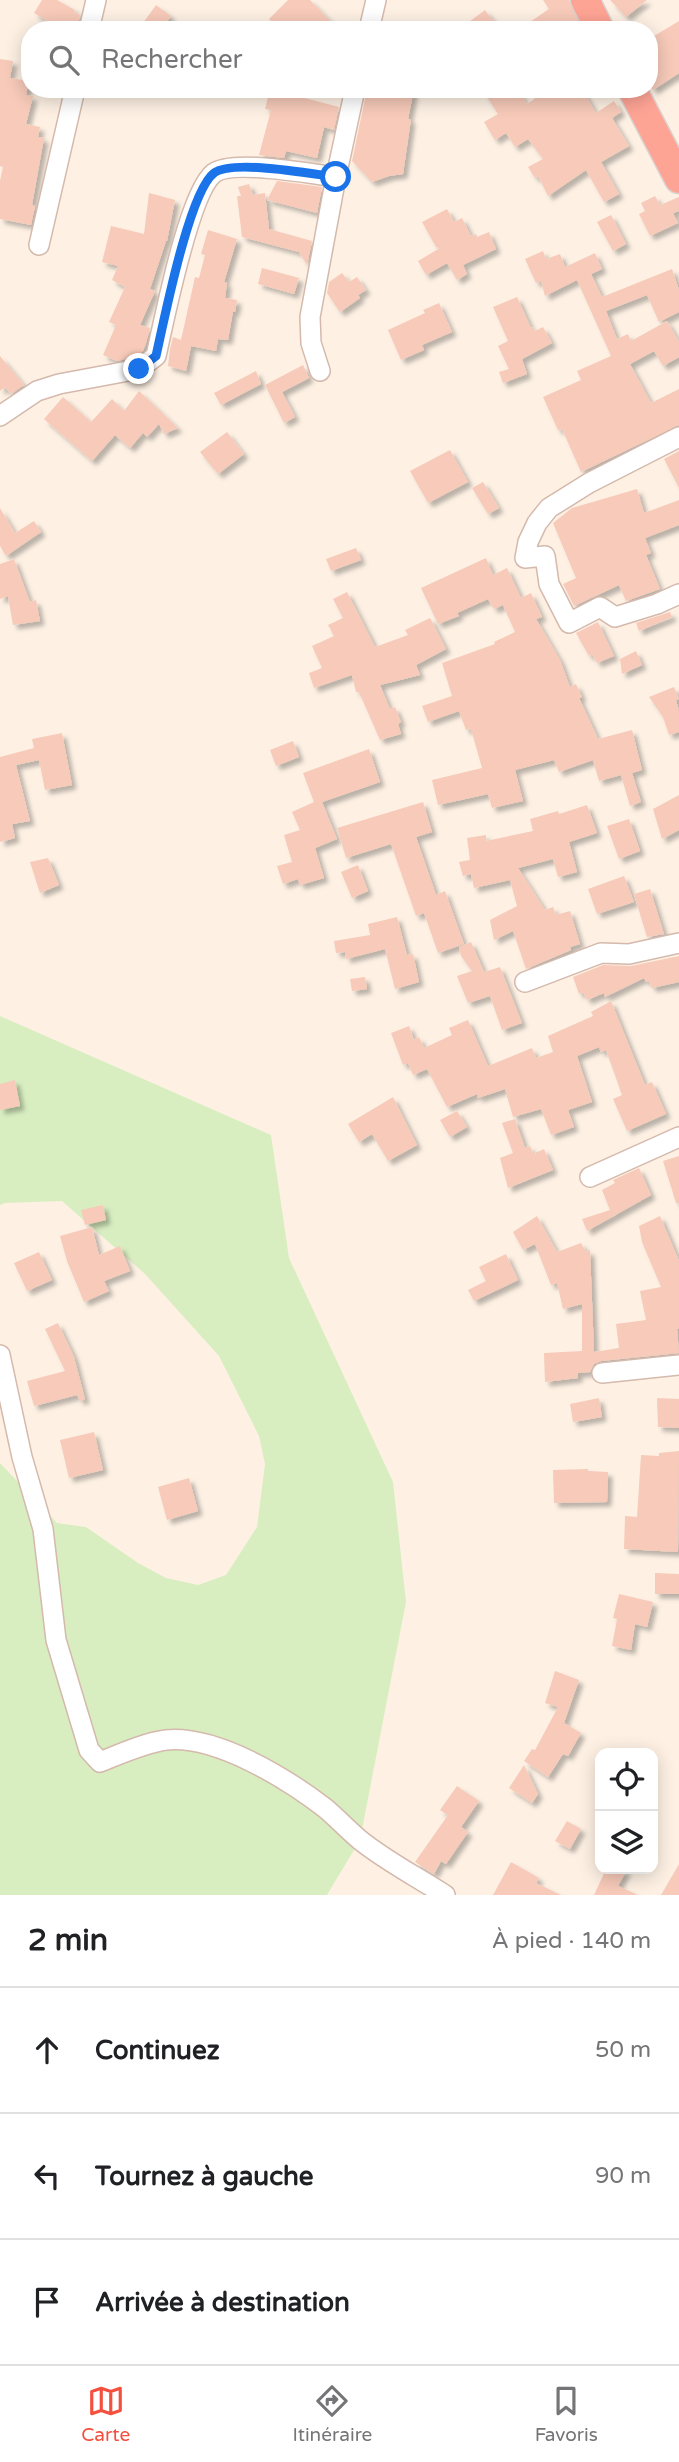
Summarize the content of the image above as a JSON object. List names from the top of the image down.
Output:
{
  "page": {
    "search": "Rechercher",
    "heading": ["2 min", "À pied · 140 m"],
    "list": [
      ["Continuez", "50 m"],
      ["Tournez à gauche", "90 m"],
      "Arrivée à destination"
    ],
    "nav": ["Carte", "Itinéraire", "Favoris"]
  }
}
